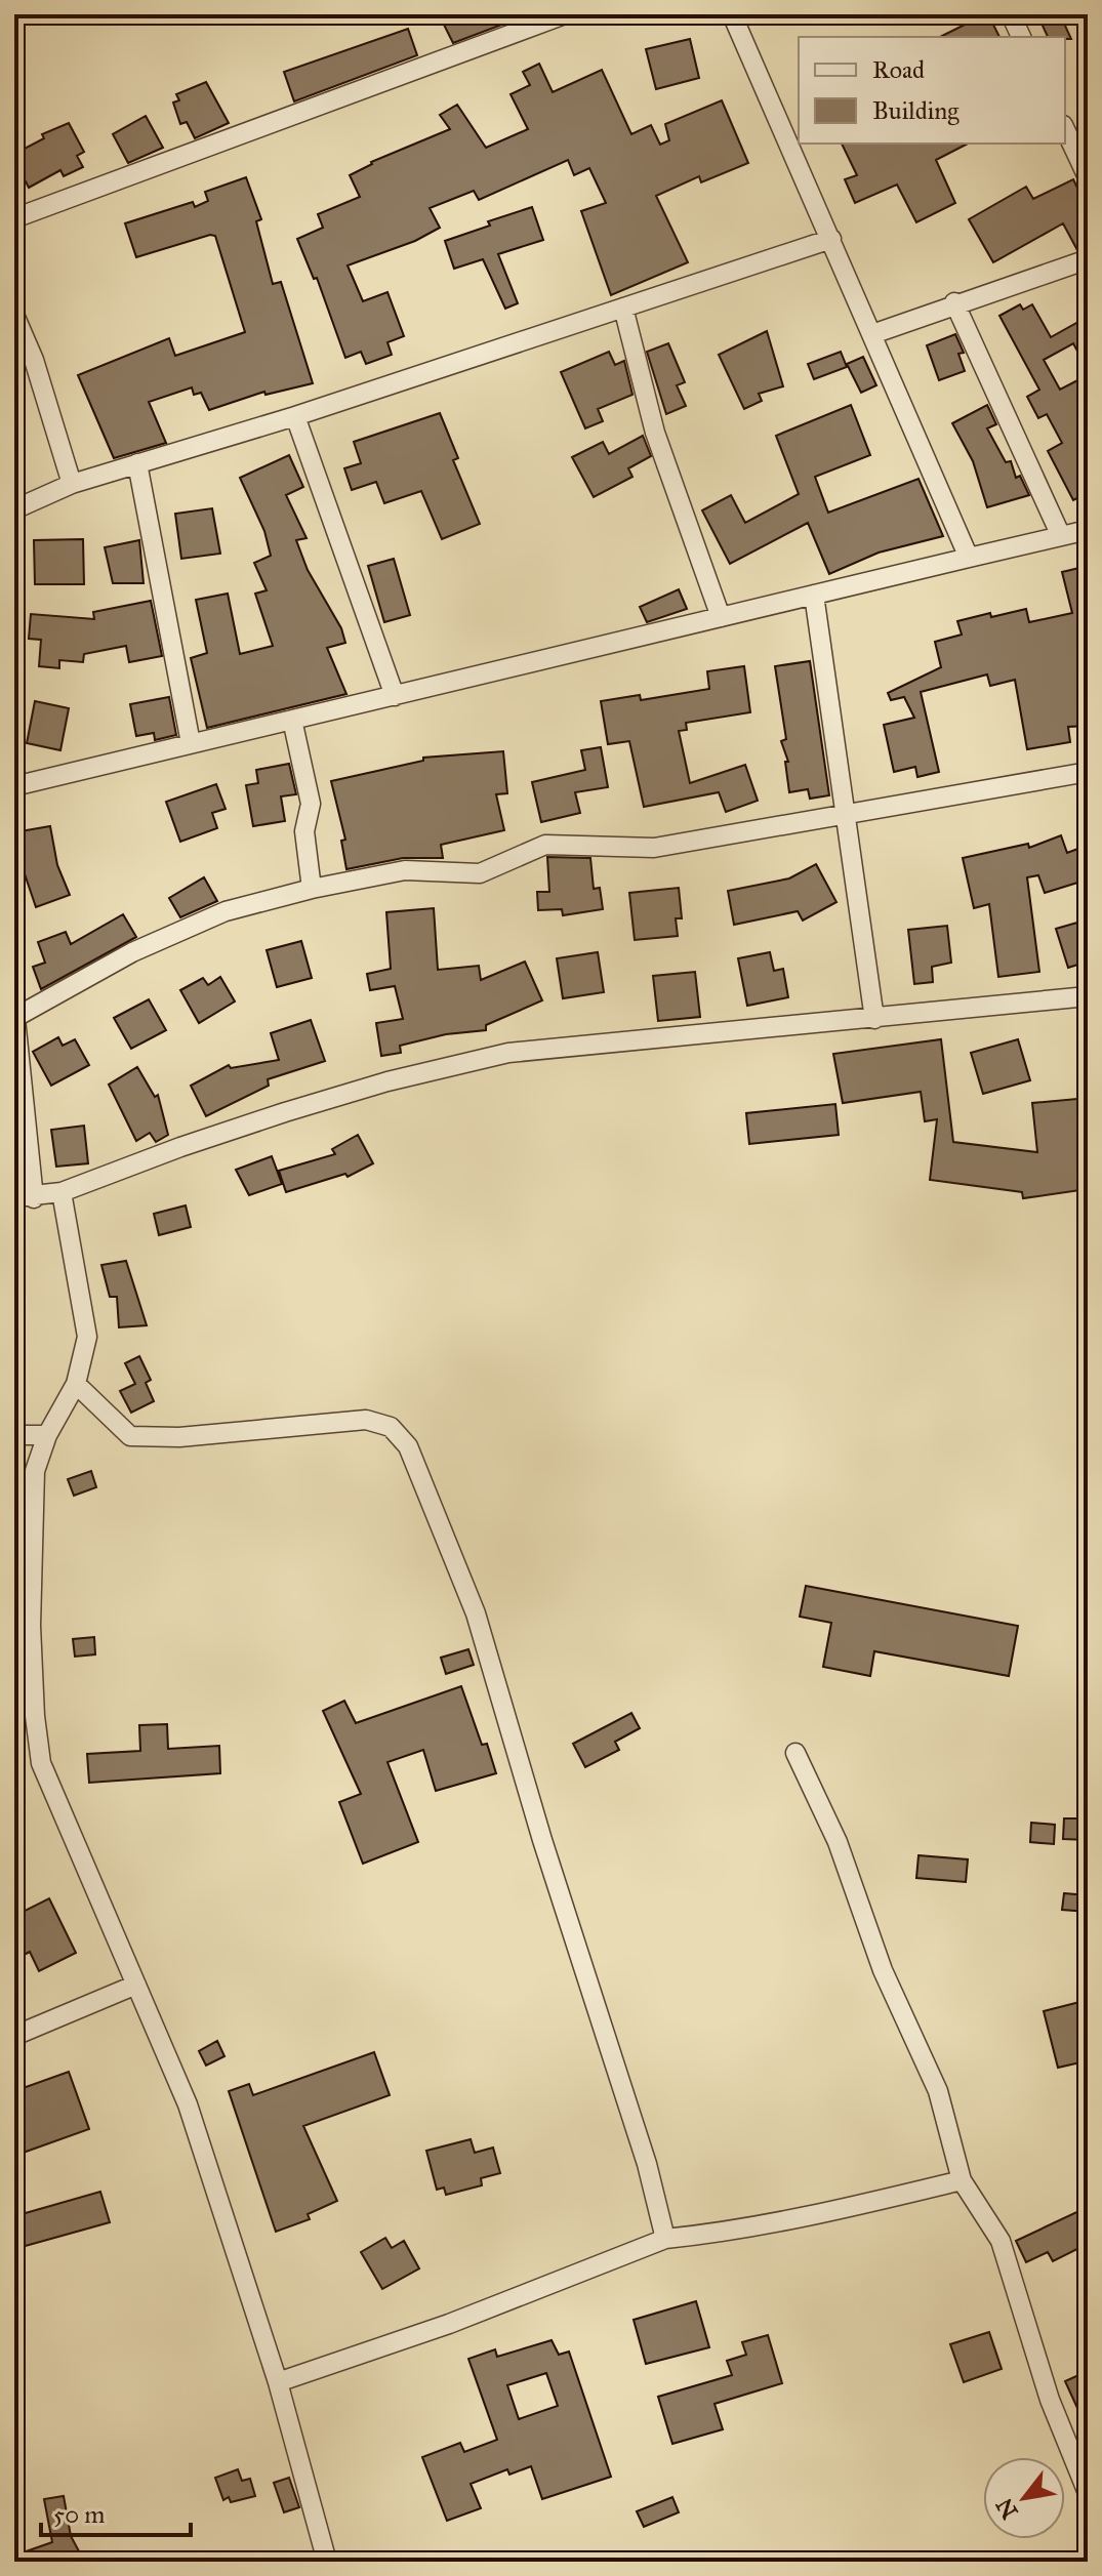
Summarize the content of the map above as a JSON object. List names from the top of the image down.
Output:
{
  "legend": ["Road", "Building"],
  "scale_bar": "50 m",
  "north": "bottom left"
}
